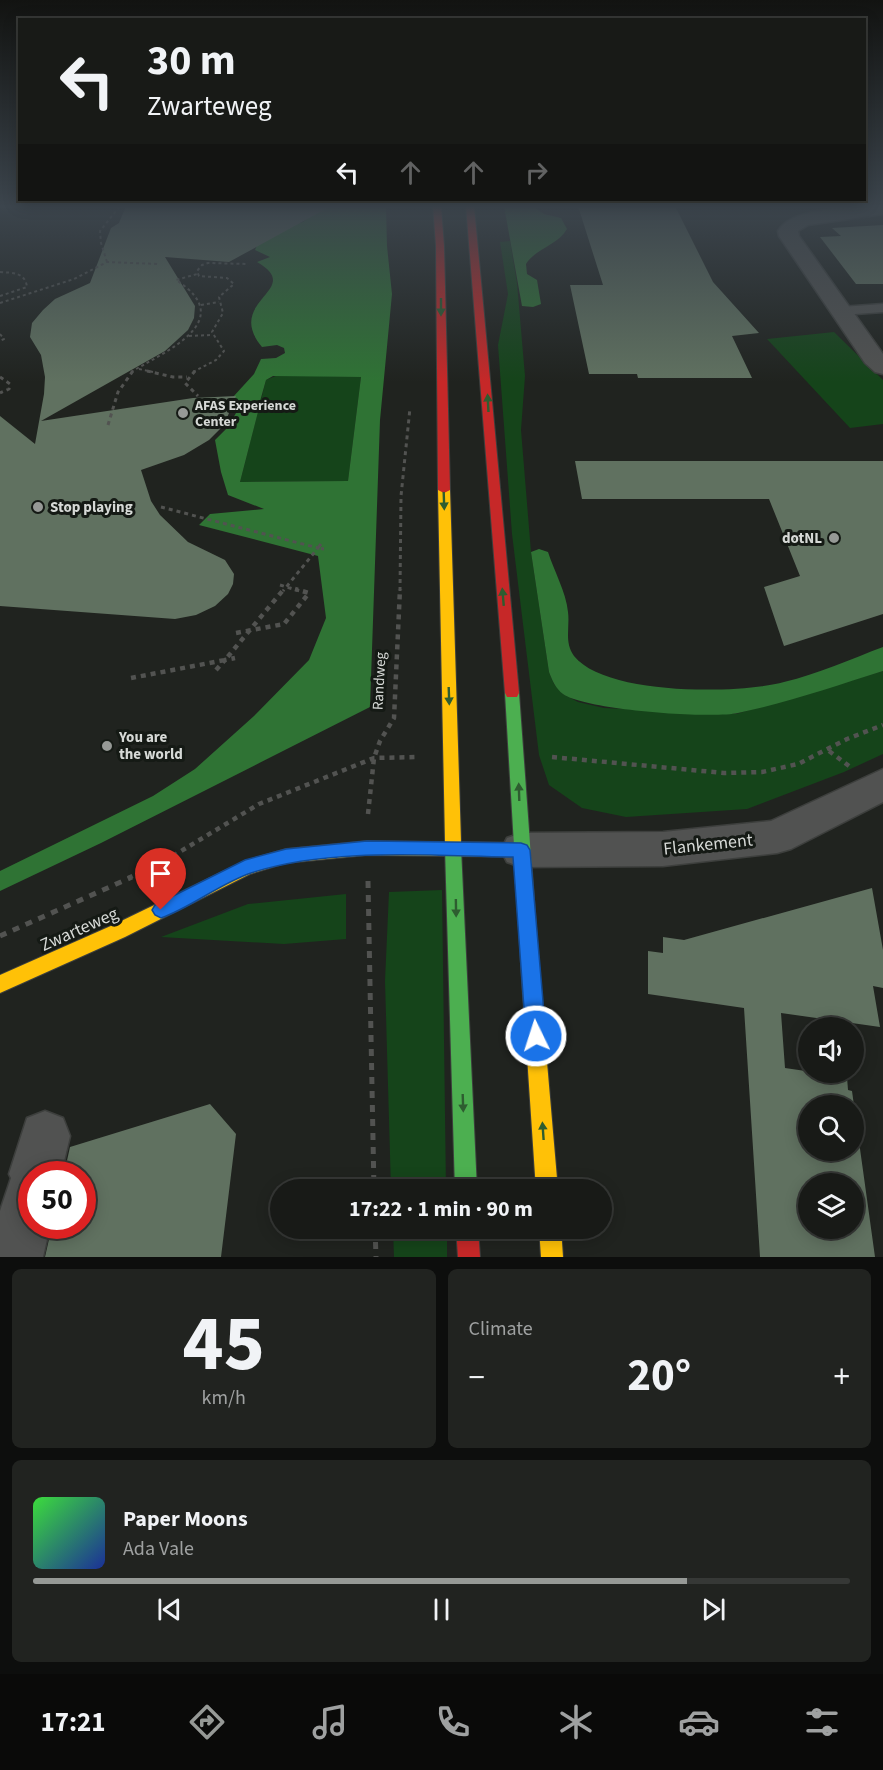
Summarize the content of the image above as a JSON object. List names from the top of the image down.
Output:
{
  "streets": {
    "main road": ["Zwarteweg"],
    "street": ["Flankement"],
    "path": ["Randweg"]
  },
  "crossings": [
    ["Randweg", "Zwarteweg"],
    ["Flankement", "Zwarteweg"]
  ],
  "places": [
    "AFAS Experience Center",
    "Stop playing",
    "dotNL",
    "You are the world"
  ],
  "page": {
    "turn": ["30 m", "Zwarteweg"],
    "limit": "50",
    "trip": "17:22 · 1 min · 90 m",
    "tile": [
      ["45", "km/h"],
      "Climate"
    ],
    "heat": ["−", "20°", "+"],
    "song": ["Paper Moons", "Ada Vale"],
    "tabs": "17:21"
  }
}
